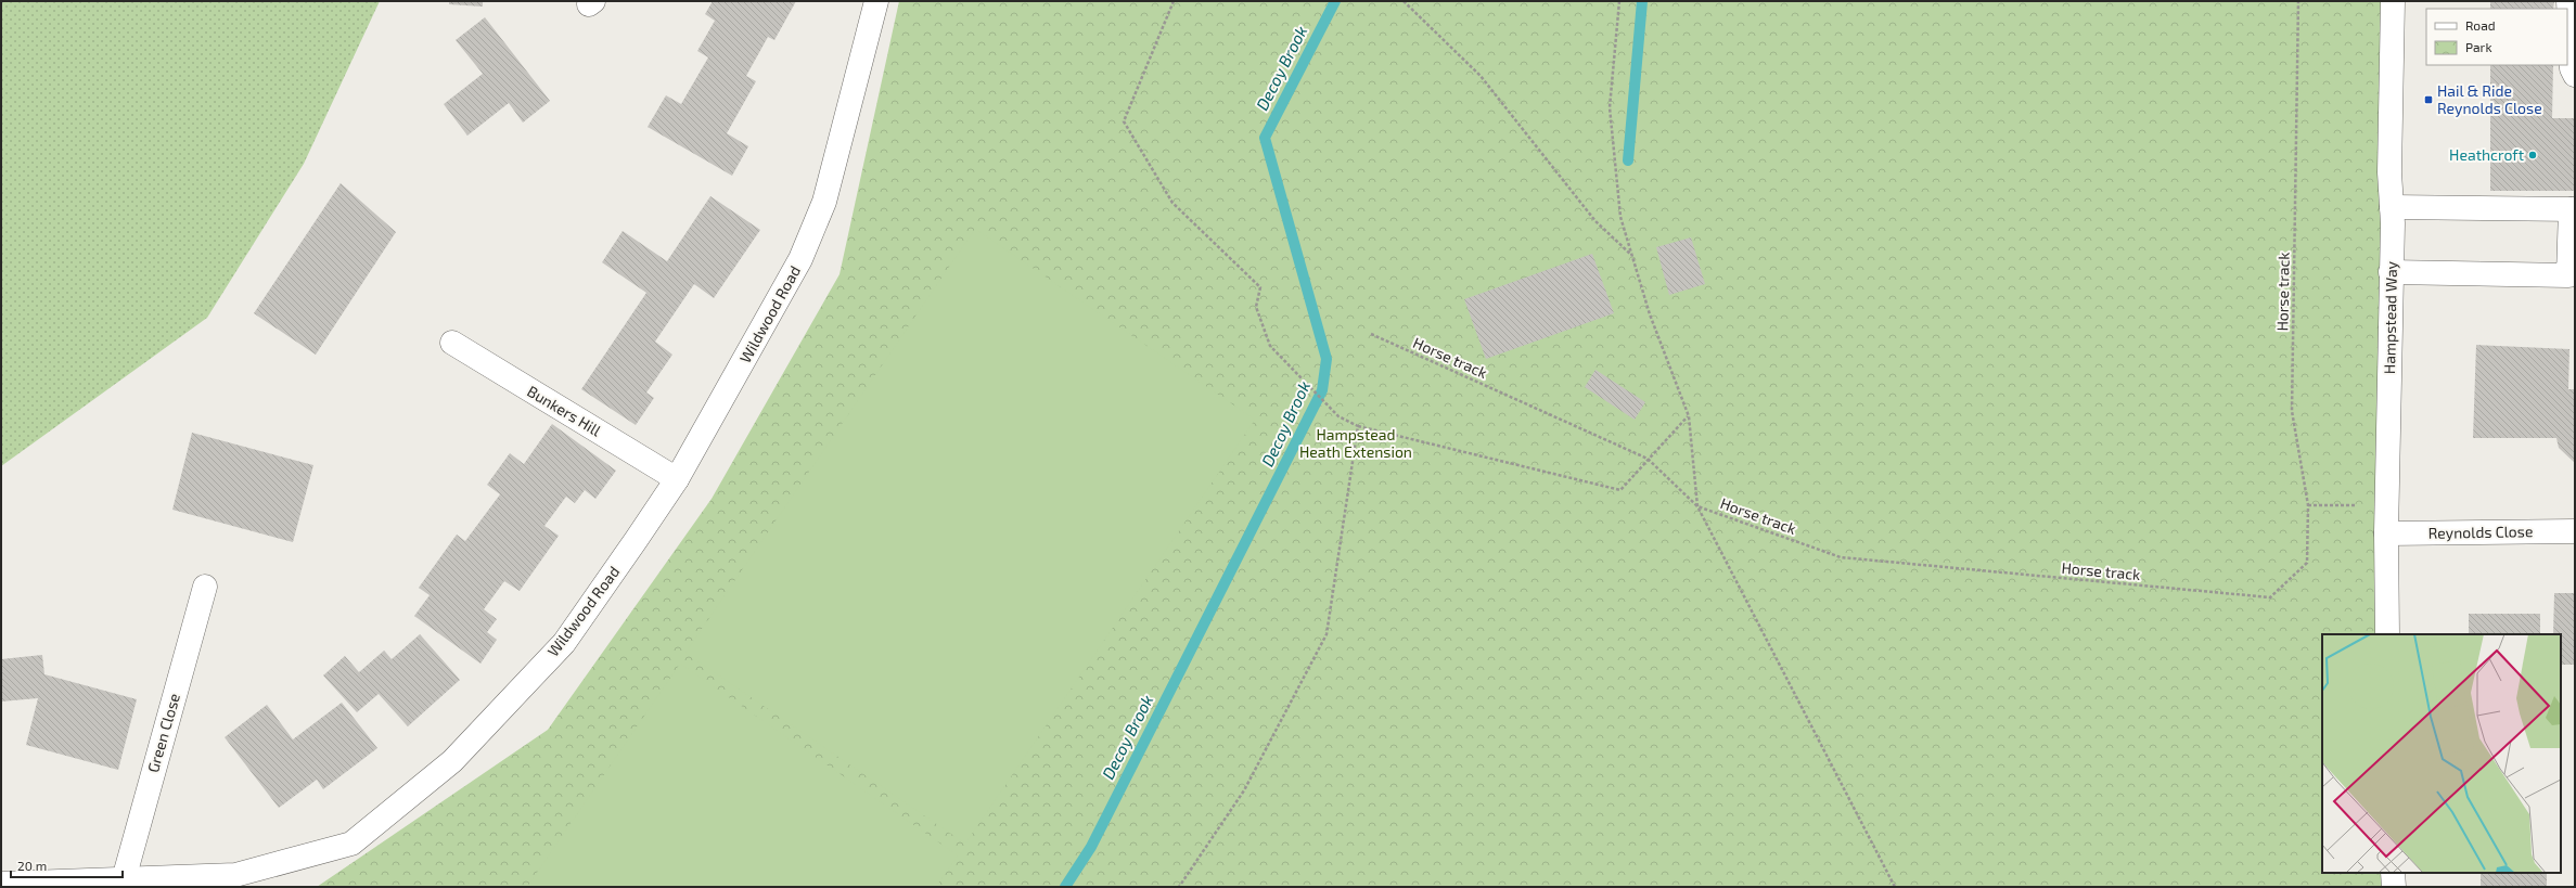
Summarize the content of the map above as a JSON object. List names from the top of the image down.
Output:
{
  "streets": {
    "street": [
      "Wildwood Road",
      "Hampstead Way",
      "Bunkers Hill",
      "Reynolds Close",
      "Green Close"
    ],
    "path": ["Horse track"]
  },
  "crossings": [
    ["Wildwood Road", "Bunkers Hill"],
    ["Wildwood Road", "Green Close"],
    ["Hampstead Way", "Reynolds Close"]
  ],
  "water": ["Decoy Brook"],
  "parks": ["Hampstead Heath Extension"],
  "places": {
    "transit": ["Hail & Ride Reynolds Close"],
    "other": ["Heathcroft"]
  },
  "legend": ["Road", "Park"],
  "scale_bar": "20 m"
}
